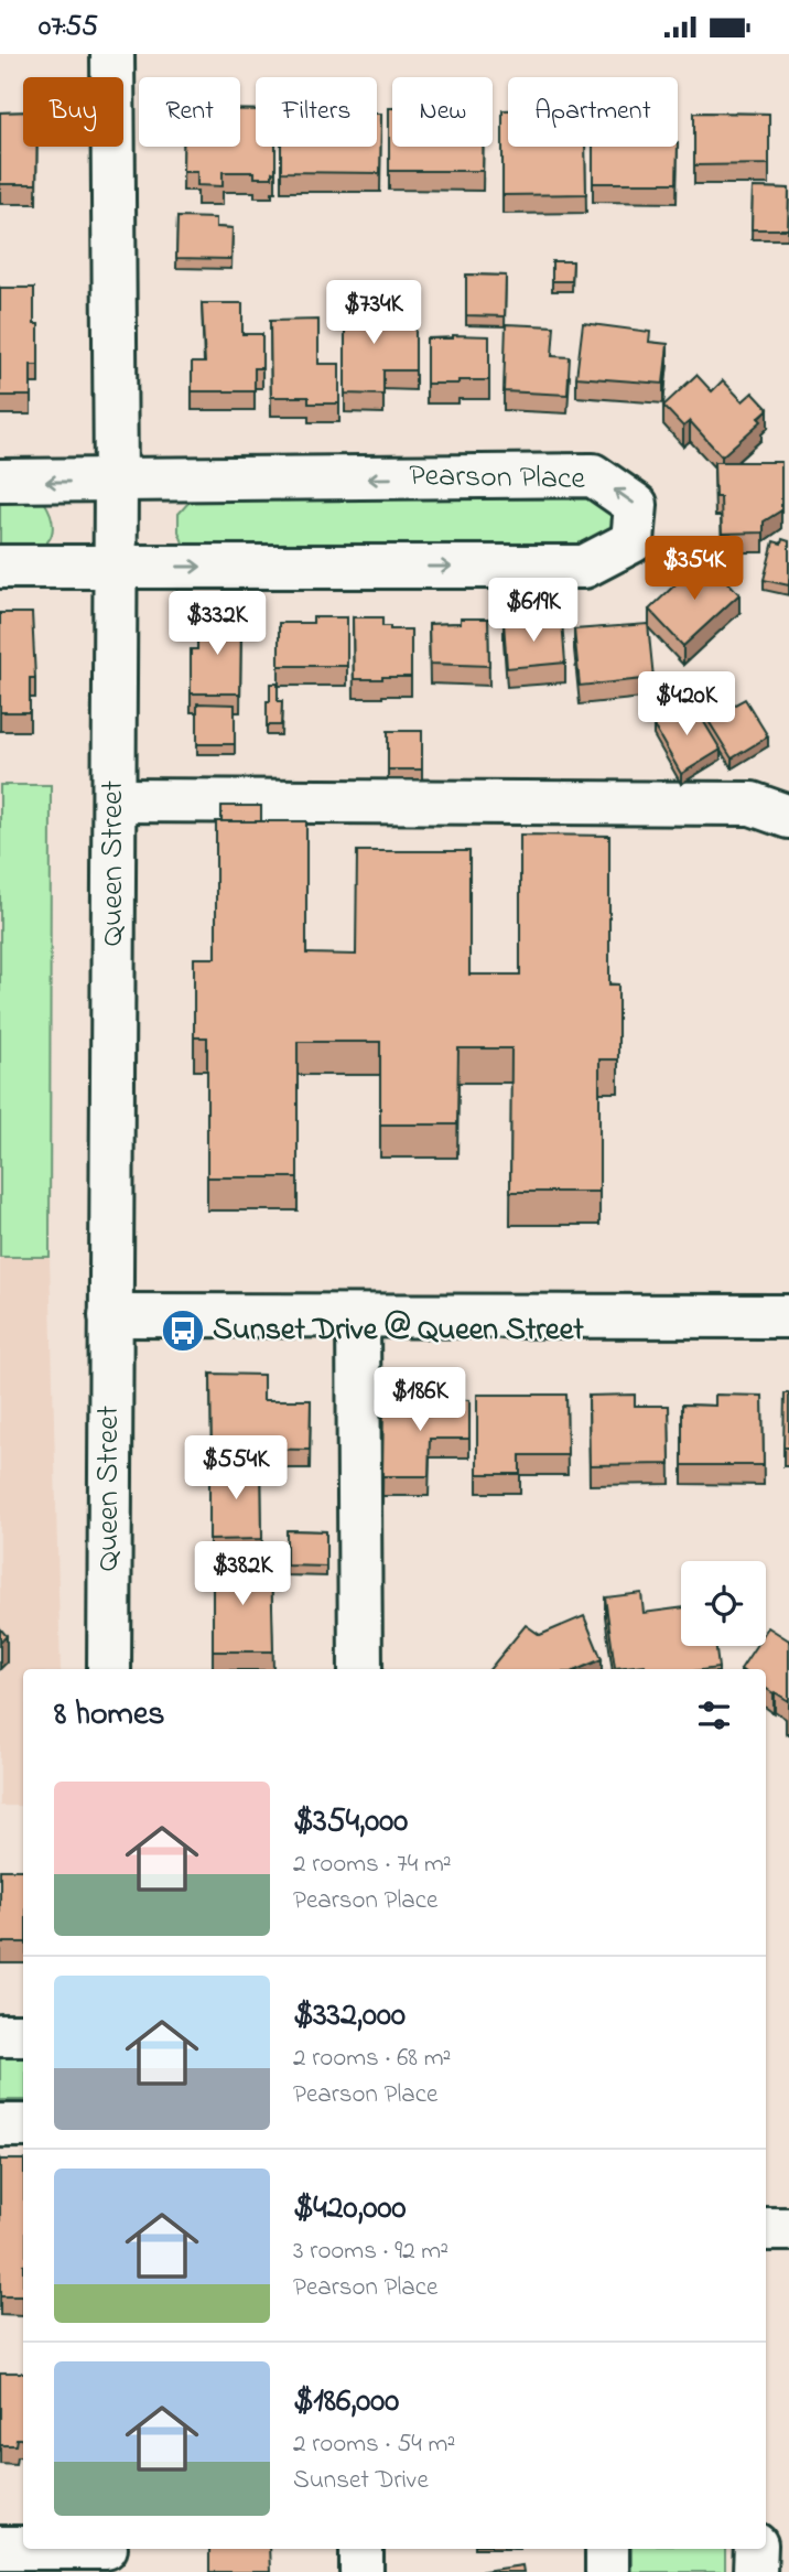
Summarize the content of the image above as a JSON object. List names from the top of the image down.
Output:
{
  "streets": {
    "street": ["Pearson Place", "Queen Street"]
  },
  "crossings": [
    ["Pearson Place", "Queen Street"]
  ],
  "places": {
    "bus stop": ["Sunset Drive @ Queen Street"]
  },
  "page": {
    "status": "07:55",
    "chip": [
      "Buy",
      "Rent",
      "Filters",
      "New",
      "Apartment"
    ],
    "price": [
      "$734K",
      "$354K",
      "$619K",
      "$332K",
      "$420K",
      "$186K",
      "$554K",
      "$382K"
    ],
    "heading": "8 homes",
    "list": [
      {
        "name": "$354,000",
        "note": "2 rooms · 74 m² · Pearson Place"
      },
      {
        "name": "$332,000",
        "note": "2 rooms · 68 m² · Pearson Place"
      },
      {
        "name": "$420,000",
        "note": "3 rooms · 92 m² · Pearson Place"
      },
      {
        "name": "$186,000",
        "note": "2 rooms · 54 m² · Sunset Drive"
      }
    ]
  }
}
